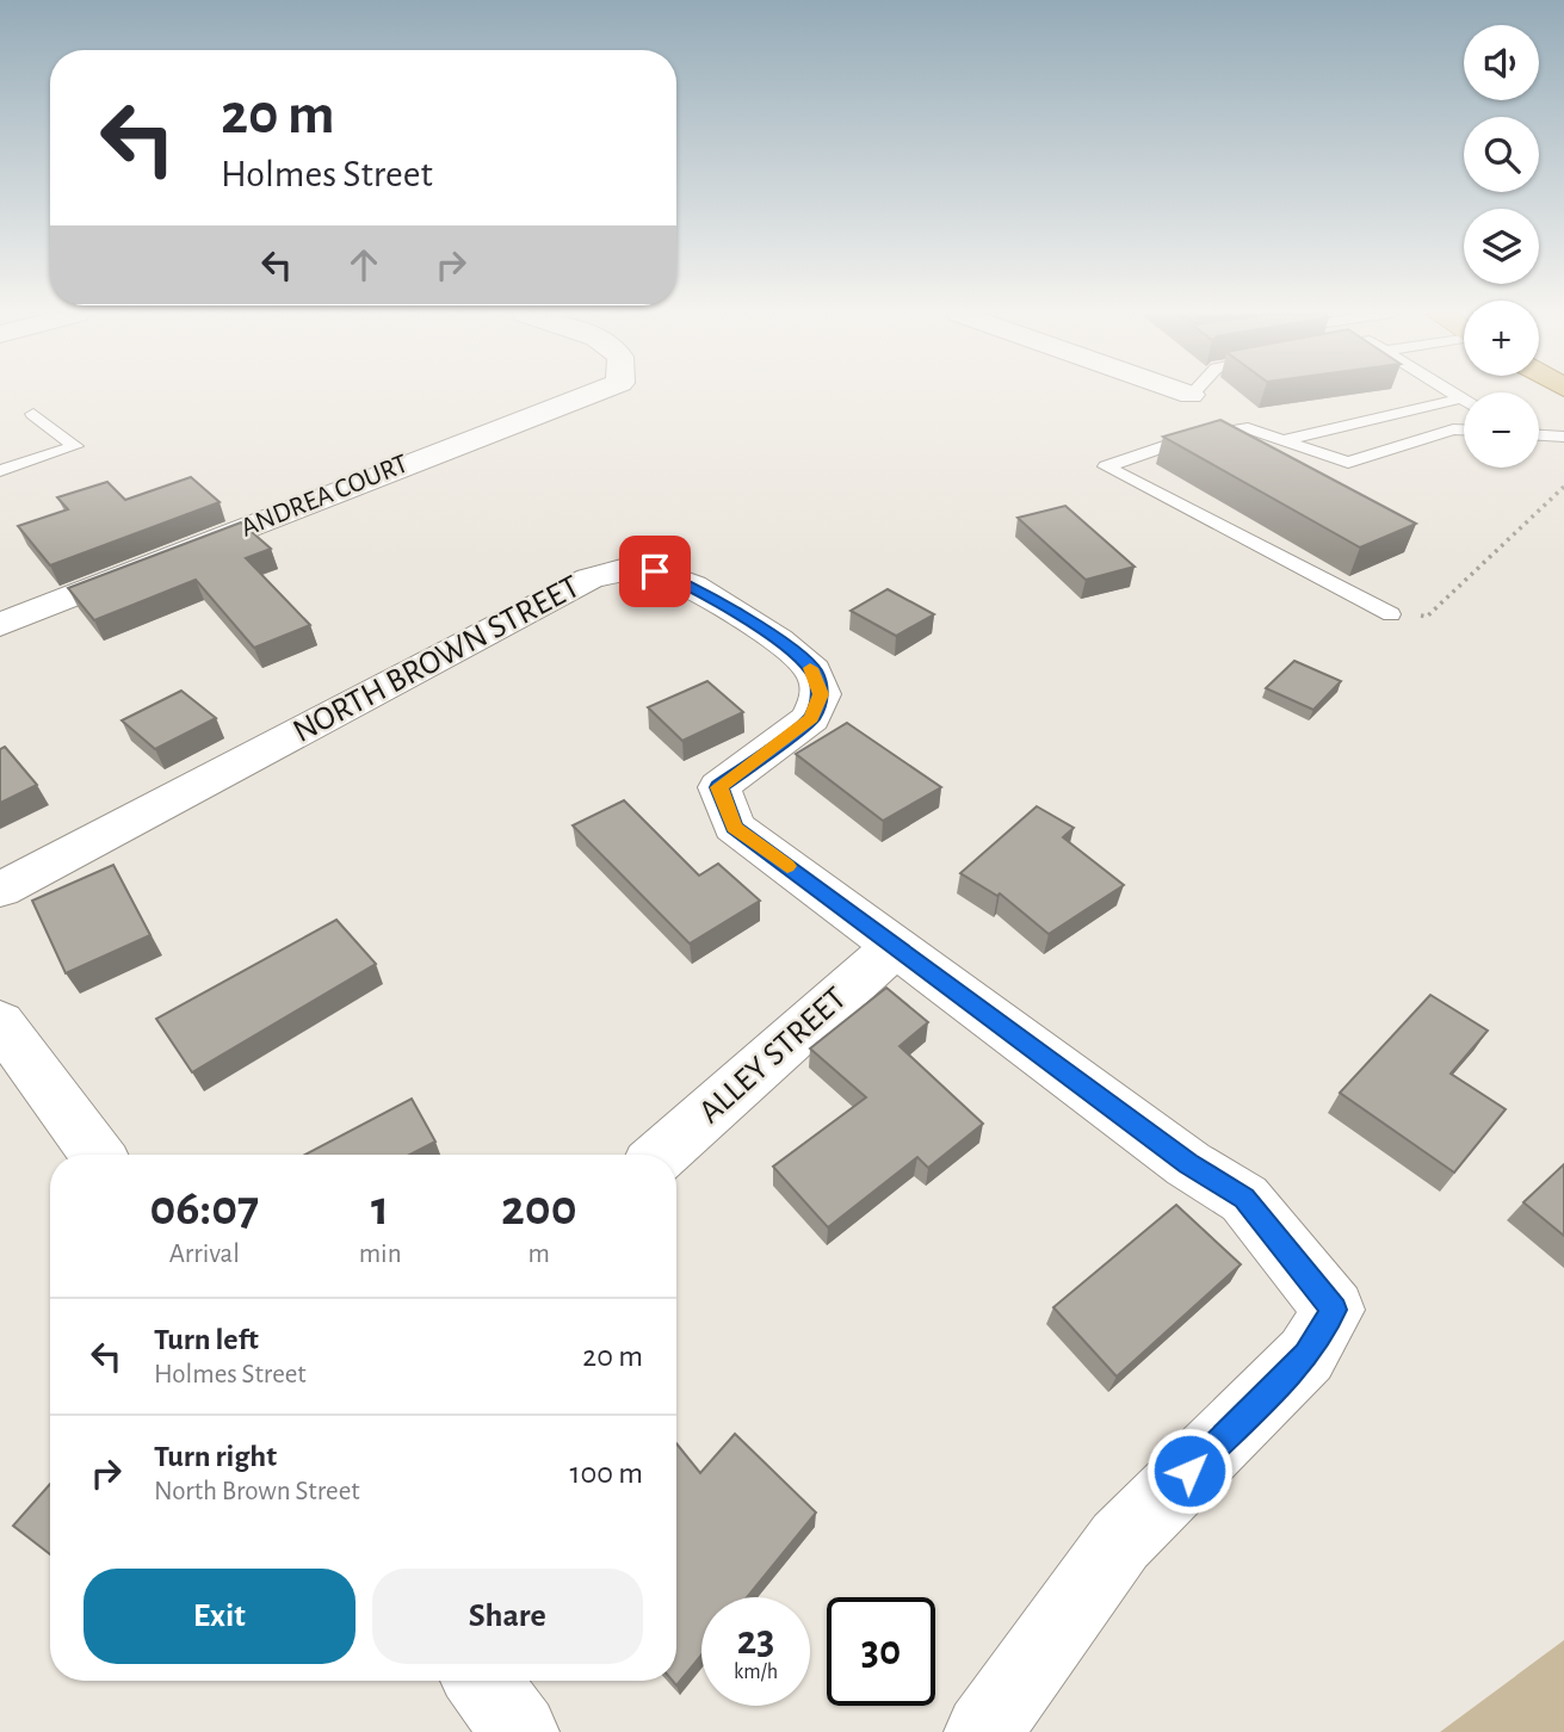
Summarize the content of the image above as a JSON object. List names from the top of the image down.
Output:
{
  "streets": {
    "street": ["ANDREA COURT", "NORTH BROWN STREET", "ALLEY STREET"]
  },
  "crossings": [
    ["NORTH BROWN STREET", "ALLEY STREET"]
  ],
  "page": {
    "map_buttons": ["+", "−"],
    "turn": ["20 m", "Holmes Street"],
    "eta": [
      "06:07",
      "Arrival",
      "1",
      "min",
      "200",
      "m"
    ],
    "list": [
      {
        "name": "Turn left",
        "note": "Holmes Street",
        "value": "20 m"
      },
      {
        "name": "Turn right",
        "note": "North Brown Street",
        "value": "100 m"
      }
    ],
    "buttons": ["Exit", "Share"],
    "speed": "23 km/h",
    "limit": "30"
  }
}
